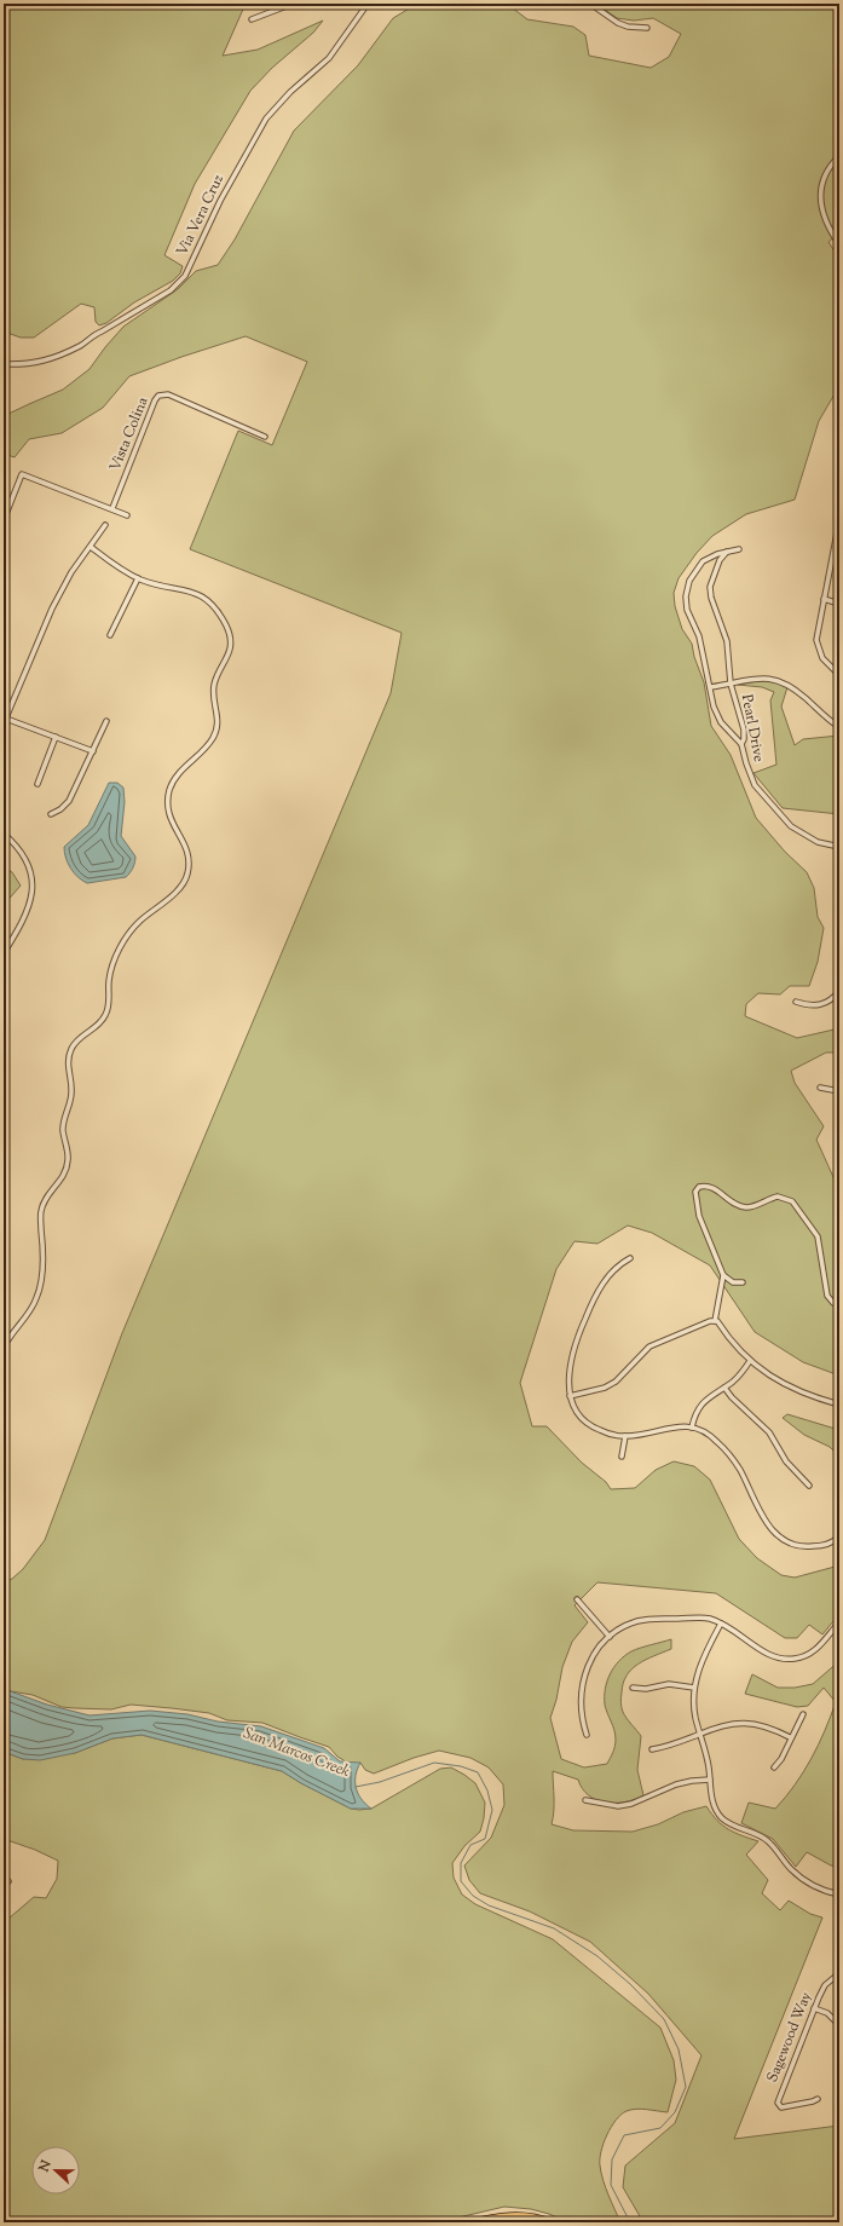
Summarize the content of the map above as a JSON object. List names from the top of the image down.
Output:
{
  "streets": {
    "street": [
      "Via Vera Cruz",
      "Vista Colina",
      "Pearl Drive",
      "Sagewood Way"
    ]
  },
  "water": ["San Marcos Creek"],
  "north": "left"
}
